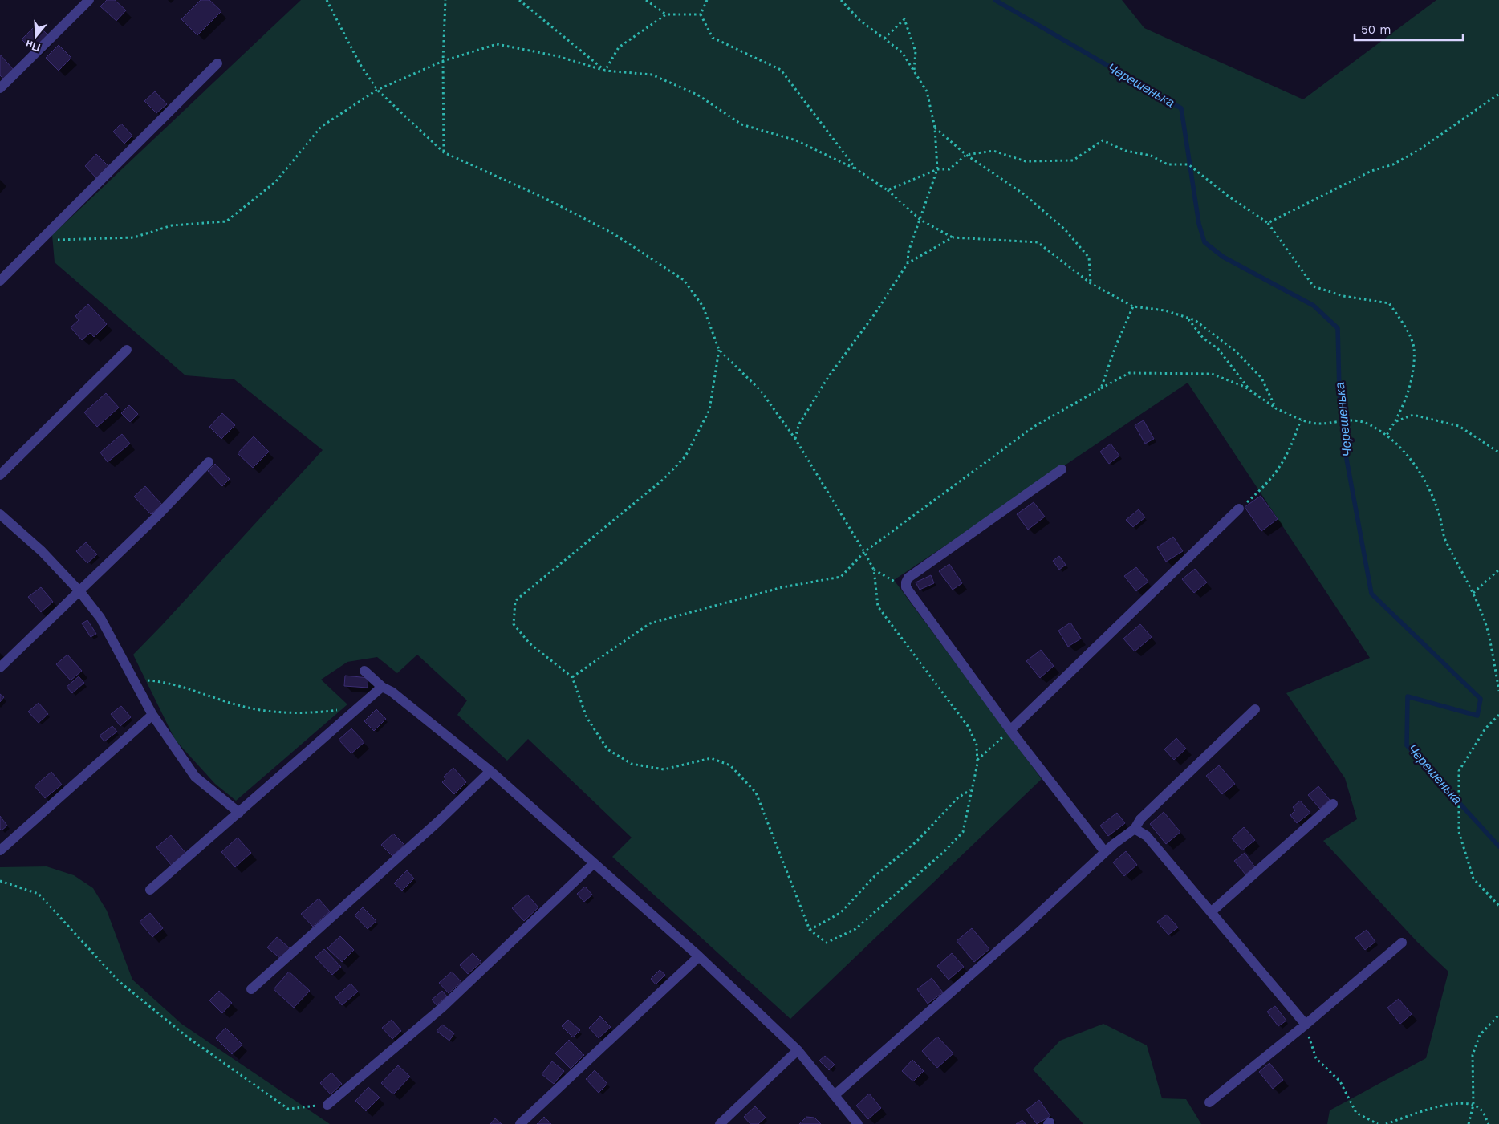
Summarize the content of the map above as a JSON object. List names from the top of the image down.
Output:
{
  "water": ["Черешенька"],
  "scale_bar": "50 m",
  "north": "bottom"
}
